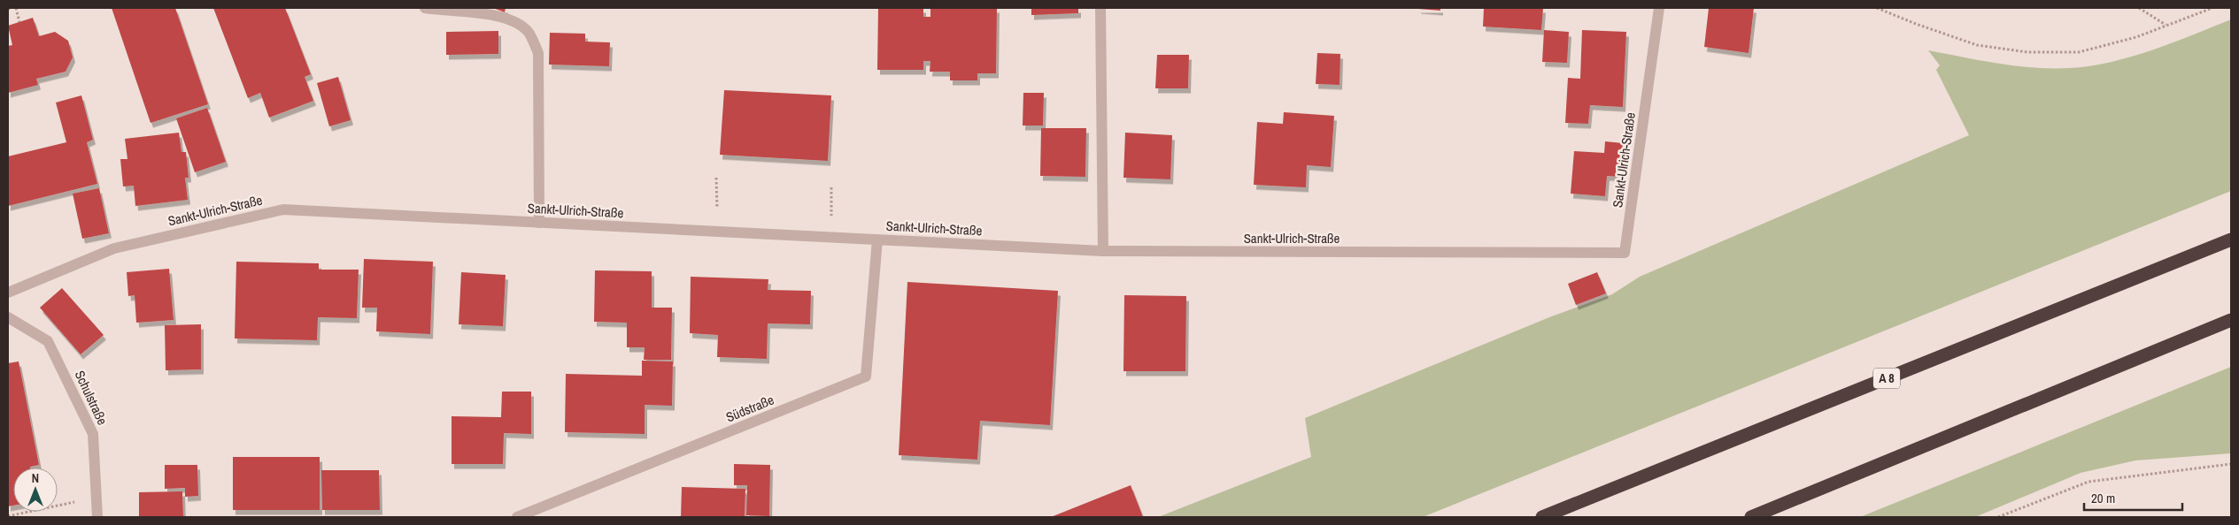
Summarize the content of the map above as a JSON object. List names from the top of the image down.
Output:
{
  "streets": {
    "highway": ["A 8"],
    "street": ["Sankt-Ulrich-Straße", "Schulstraße", "Südstraße"]
  },
  "crossings": [
    ["Sankt-Ulrich-Straße", "Südstraße"]
  ],
  "scale_bar": "20 m",
  "north": "top"
}
